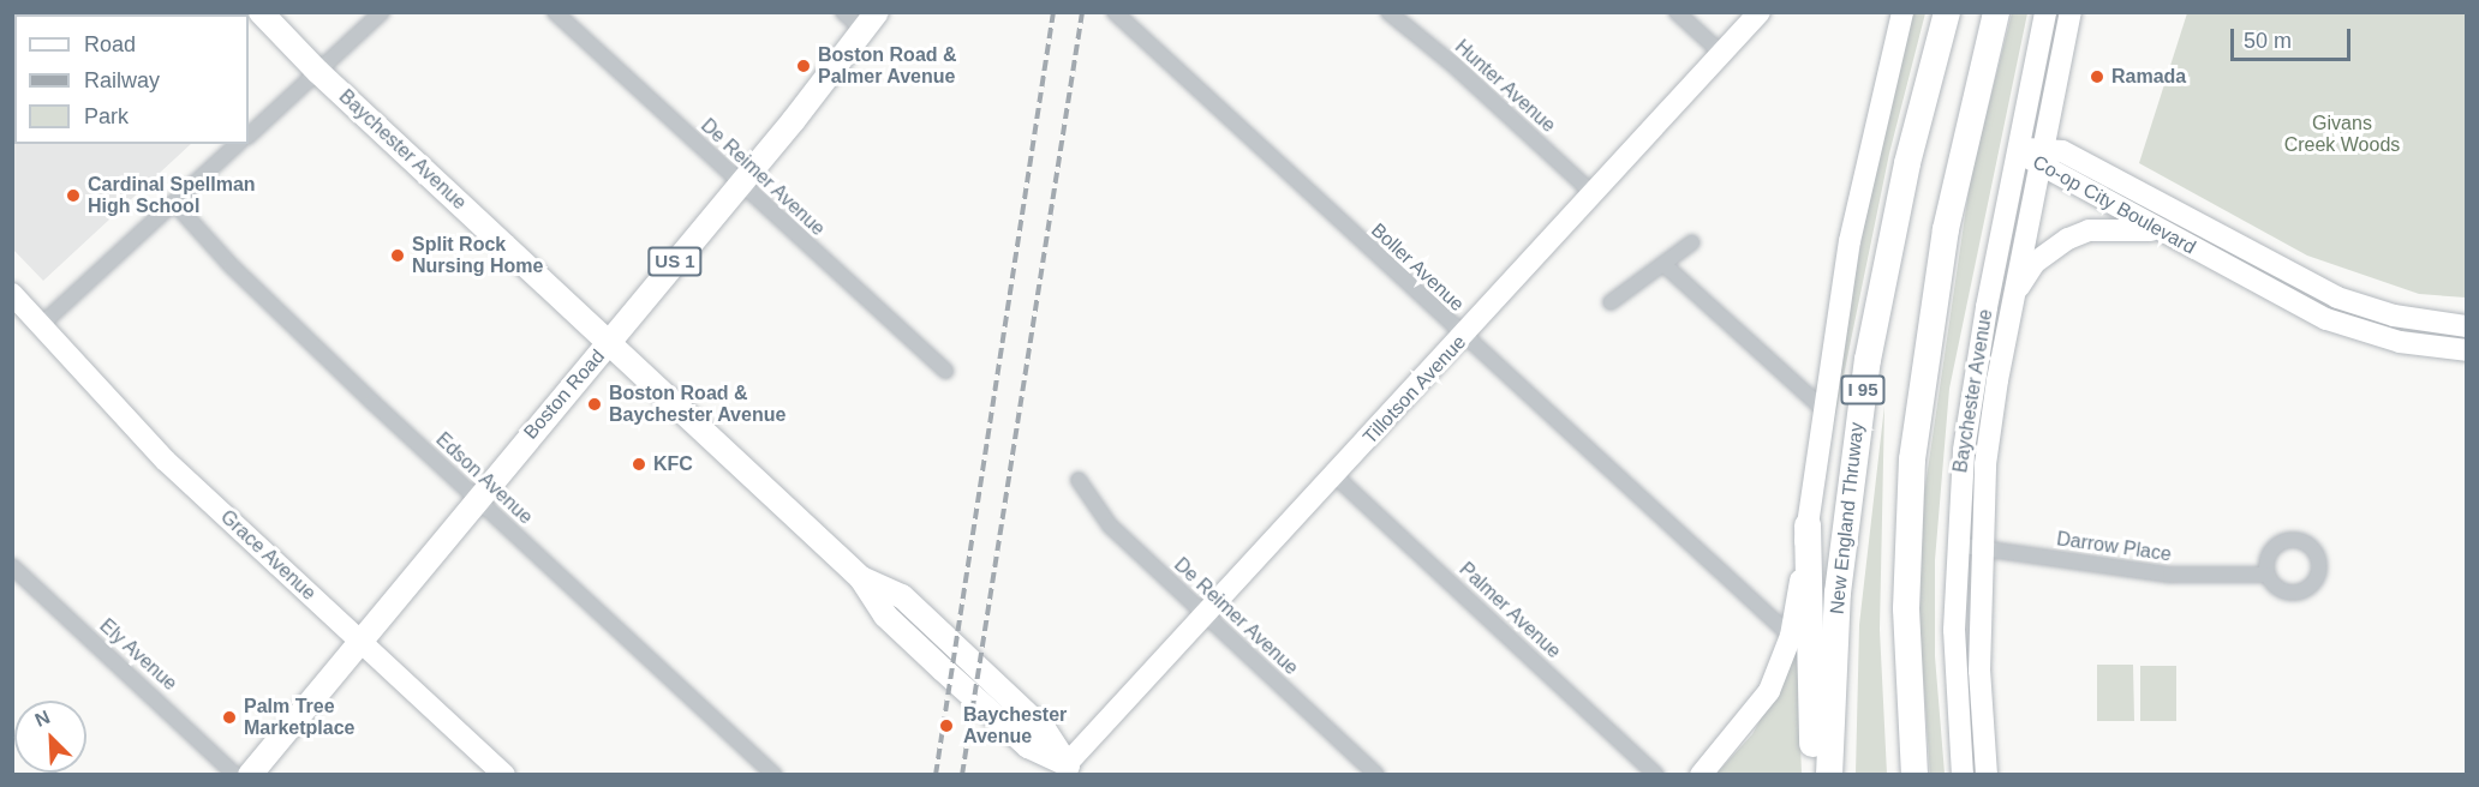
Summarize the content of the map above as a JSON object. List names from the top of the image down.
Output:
{
  "streets": {
    "highway": ["I 95", "New England Thruway"],
    "main road": [
      "Baychester Avenue",
      "Co-op City Boulevard",
      "US 1",
      "Tillotson Avenue",
      "Boston Road",
      "Grace Avenue"
    ],
    "street": [
      "Hunter Avenue",
      "De Reimer Avenue",
      "Boller Avenue",
      "Edson Avenue",
      "Darrow Place",
      "Palmer Avenue",
      "Ely Avenue"
    ]
  },
  "crossings": [
    ["Hunter Avenue", "Tillotson Avenue"],
    ["Baychester Avenue", "Co-op City Boulevard"],
    ["Baychester Avenue", "Tillotson Avenue"],
    ["Baychester Avenue", "Boston Road"],
    ["Baychester Avenue", "Darrow Place"],
    ["De Reimer Avenue", "Tillotson Avenue"],
    ["De Reimer Avenue", "Boston Road"],
    ["Boller Avenue", "Tillotson Avenue"],
    ["Boller Avenue", "New England Thruway"],
    ["Tillotson Avenue", "Palmer Avenue"],
    ["Boston Road", "Edson Avenue"],
    ["Boston Road", "Grace Avenue"]
  ],
  "parks": ["Givans Creek Woods"],
  "places": [
    "Boston Road & Palmer Avenue",
    "Ramada",
    "Cardinal Spellman High School",
    "Split Rock Nursing Home",
    "Boston Road & Baychester Avenue",
    "KFC",
    "Palm Tree Marketplace",
    "Baychester Avenue"
  ],
  "legend": ["Road", "Railway", "Park"],
  "scale_bar": "50 m",
  "north": "top left"
}
